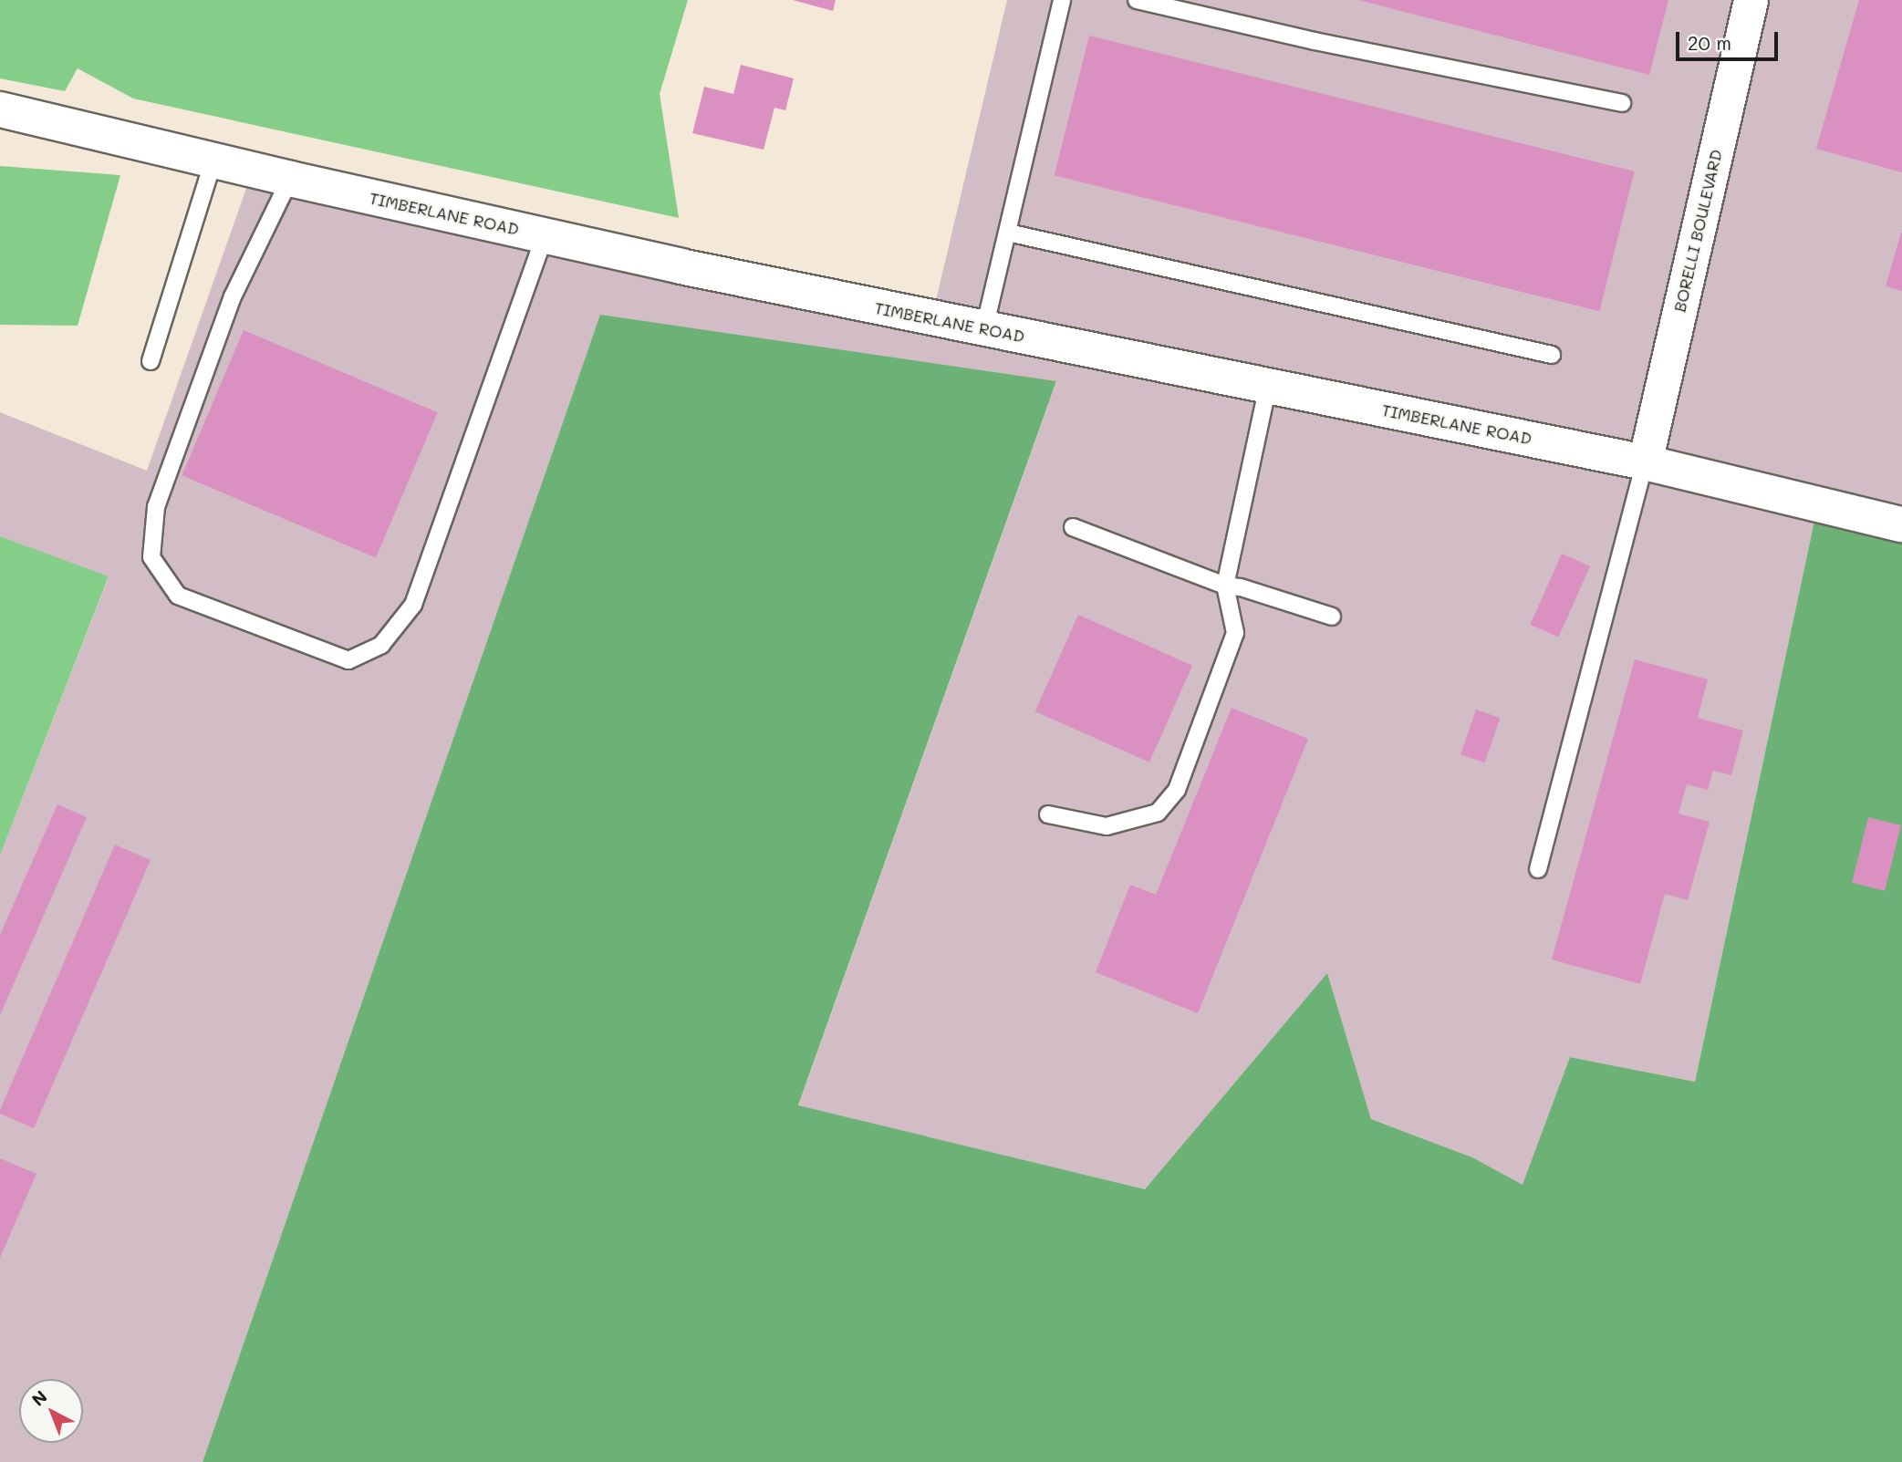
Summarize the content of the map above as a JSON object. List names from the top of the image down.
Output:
{
  "streets": {
    "street": ["TIMBERLANE ROAD", "BORELLI BOULEVARD"]
  },
  "crossings": [
    ["TIMBERLANE ROAD", "BORELLI BOULEVARD"]
  ],
  "scale_bar": "20 m",
  "north": "top left"
}
